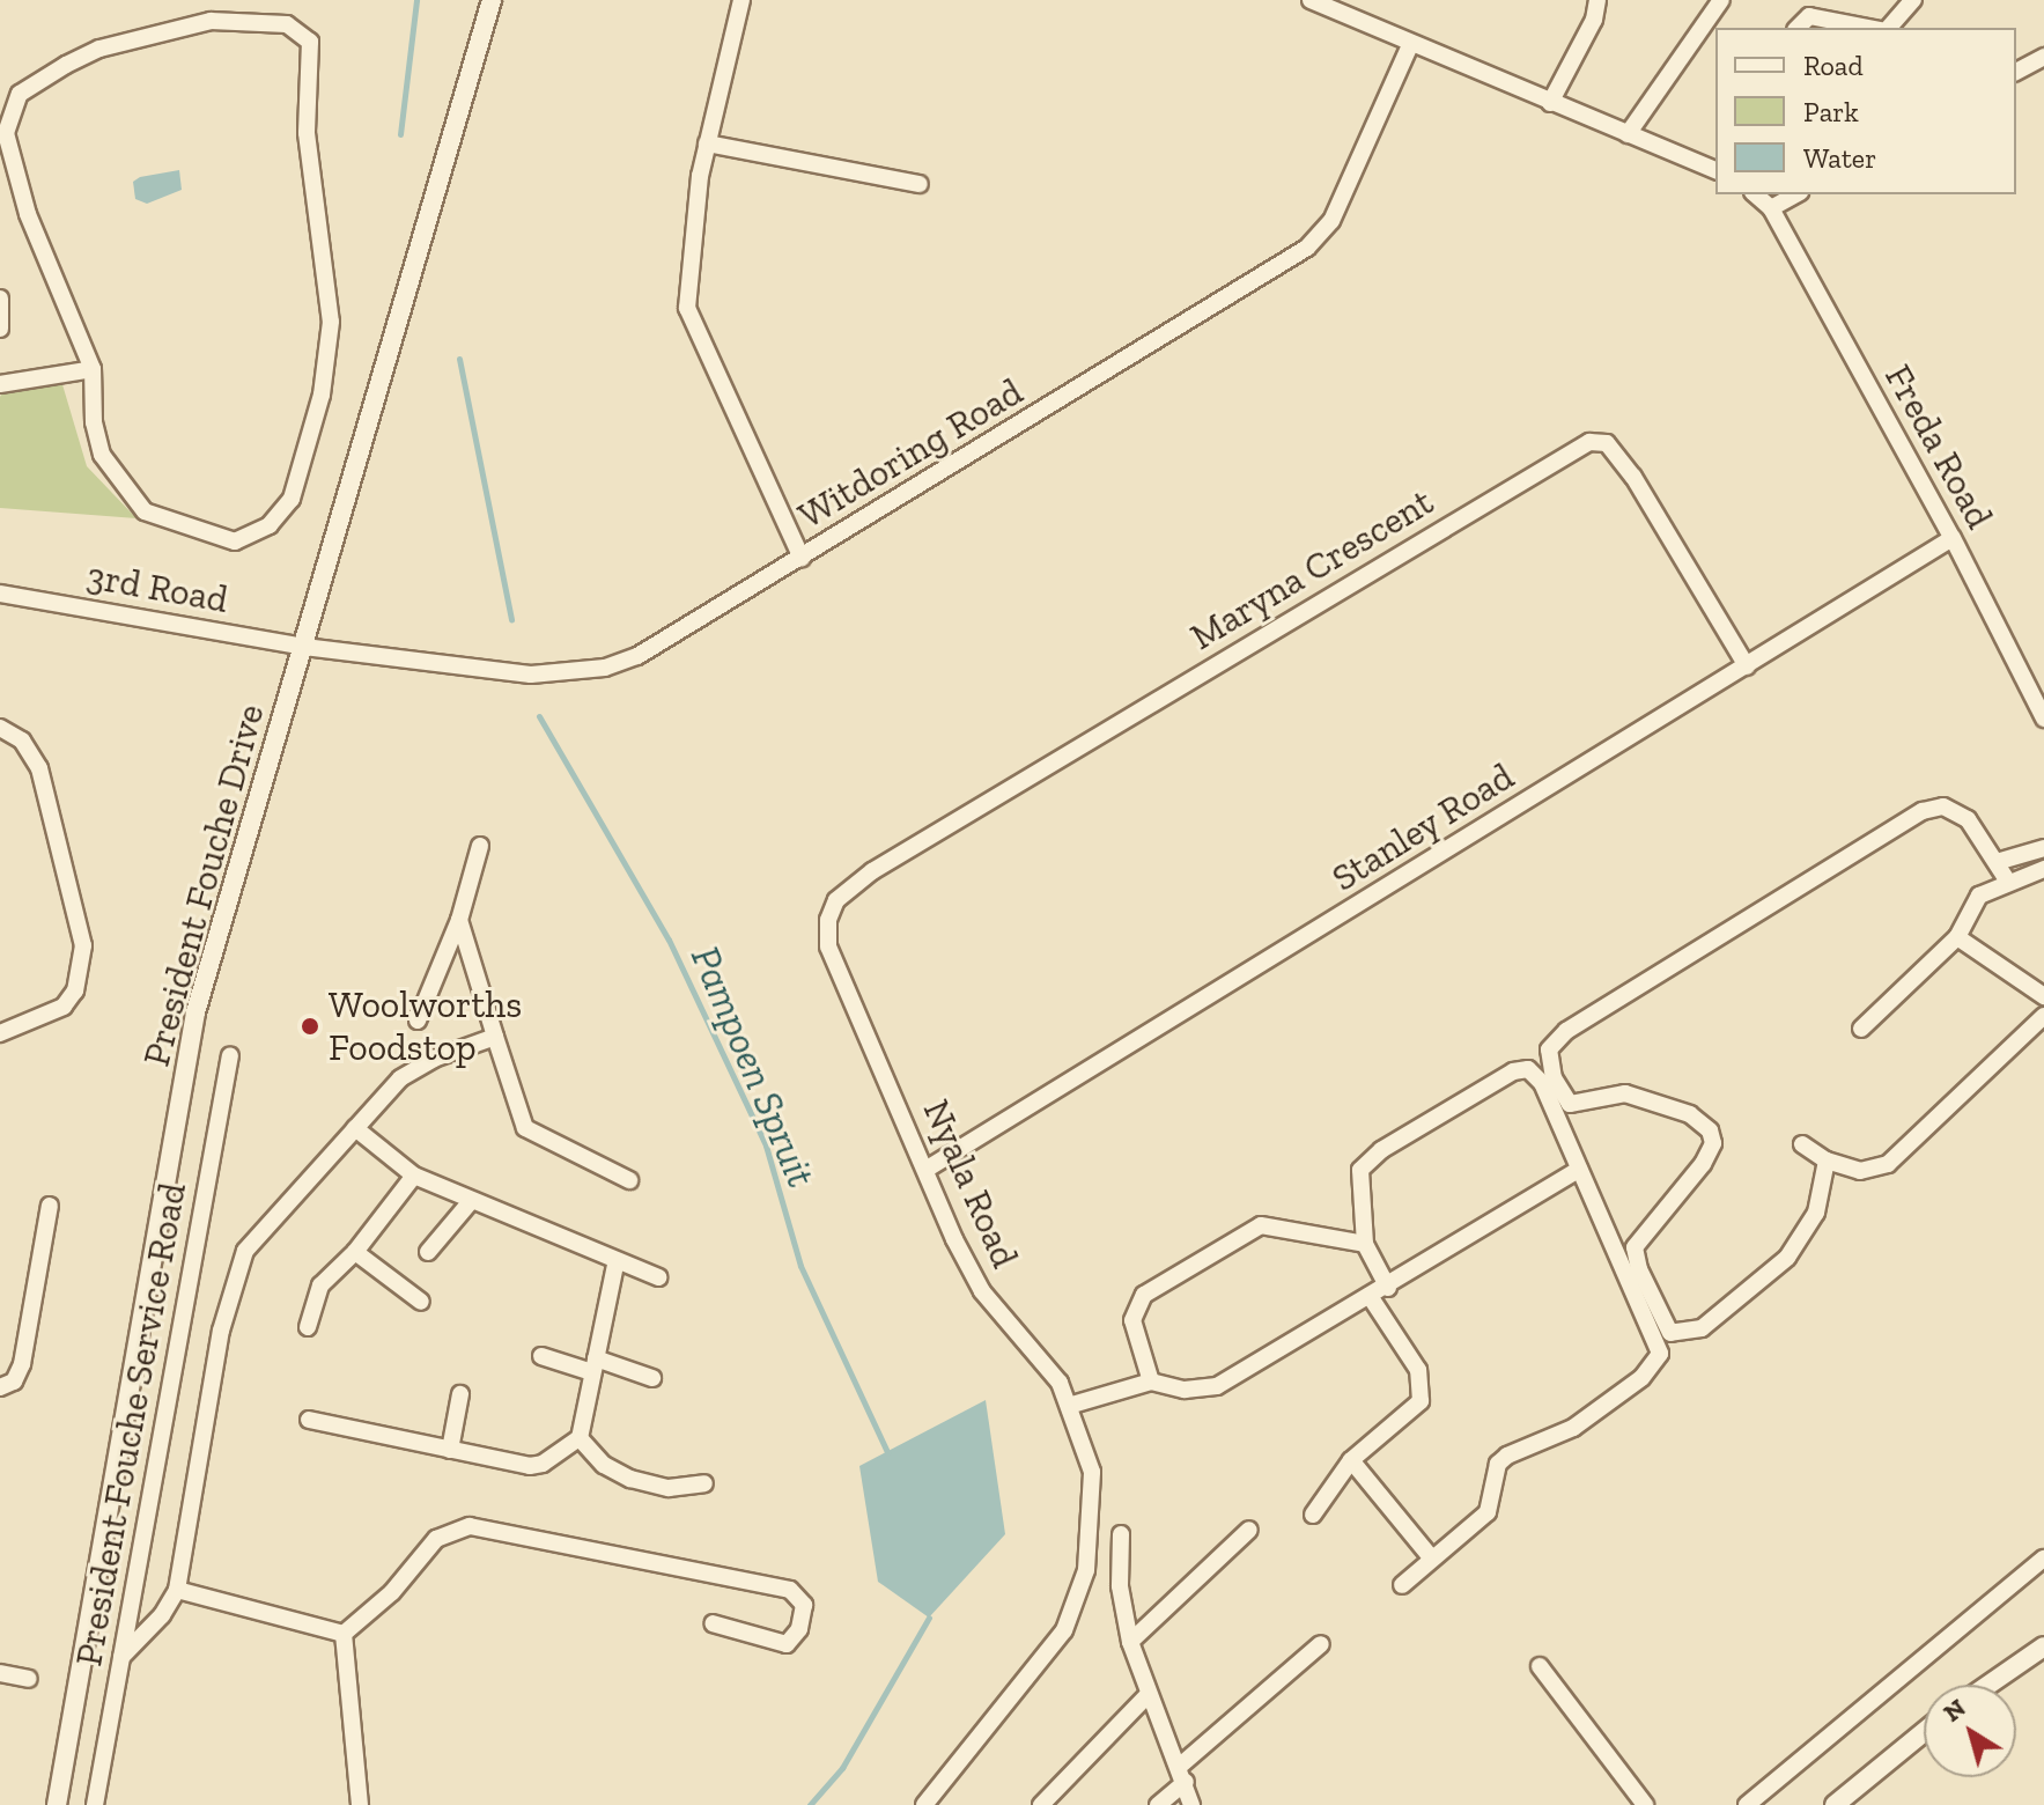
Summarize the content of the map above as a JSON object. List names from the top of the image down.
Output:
{
  "streets": {
    "street": [
      "Freda Road",
      "Witdoring Road",
      "Maryna Crescent",
      "3rd Road",
      "Stanley Road",
      "President Fouche Drive",
      "Nyala Road",
      "President Fouche Service Road"
    ]
  },
  "crossings": [
    ["Freda Road", "Stanley Road"],
    ["Witdoring Road", "3rd Road"],
    ["Witdoring Road", "President Fouche Drive"],
    ["Maryna Crescent", "Stanley Road"],
    ["Maryna Crescent", "Nyala Road"],
    ["3rd Road", "President Fouche Drive"],
    ["Stanley Road", "Nyala Road"]
  ],
  "water": ["Pampoen Spruit"],
  "places": ["Woolworths Foodstop"],
  "legend": ["Road", "Park", "Water"],
  "north": "top left"
}
